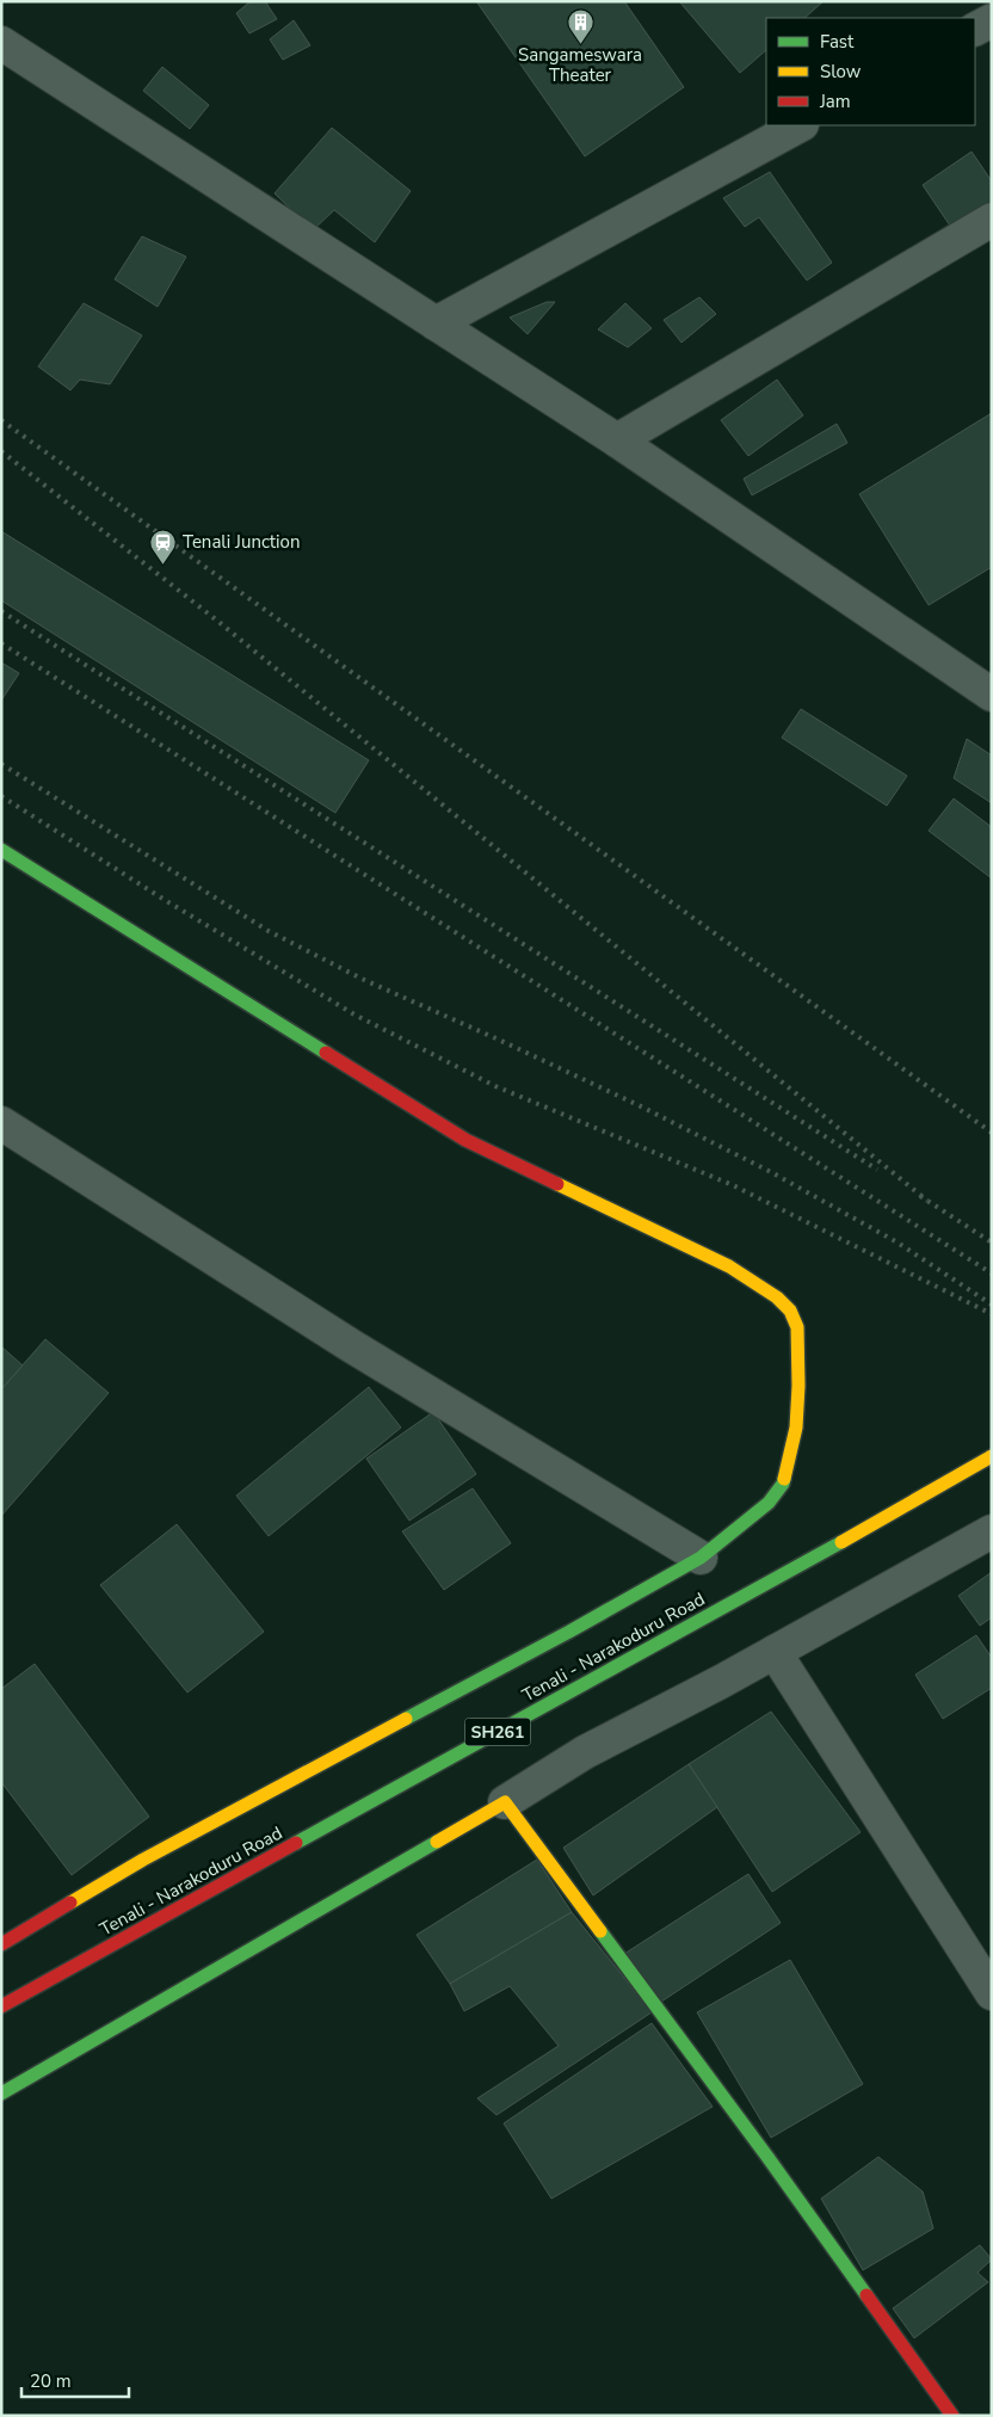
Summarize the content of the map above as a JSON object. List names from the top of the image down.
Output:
{
  "streets": {
    "main road": ["Tenali - Narakoduru Road", "SH261"]
  },
  "places": {
    "building": ["Sangameswara Theater"],
    "station": ["Tenali Junction"]
  },
  "legend": ["Fast", "Slow", "Jam"],
  "scale_bar": "20 m"
}
